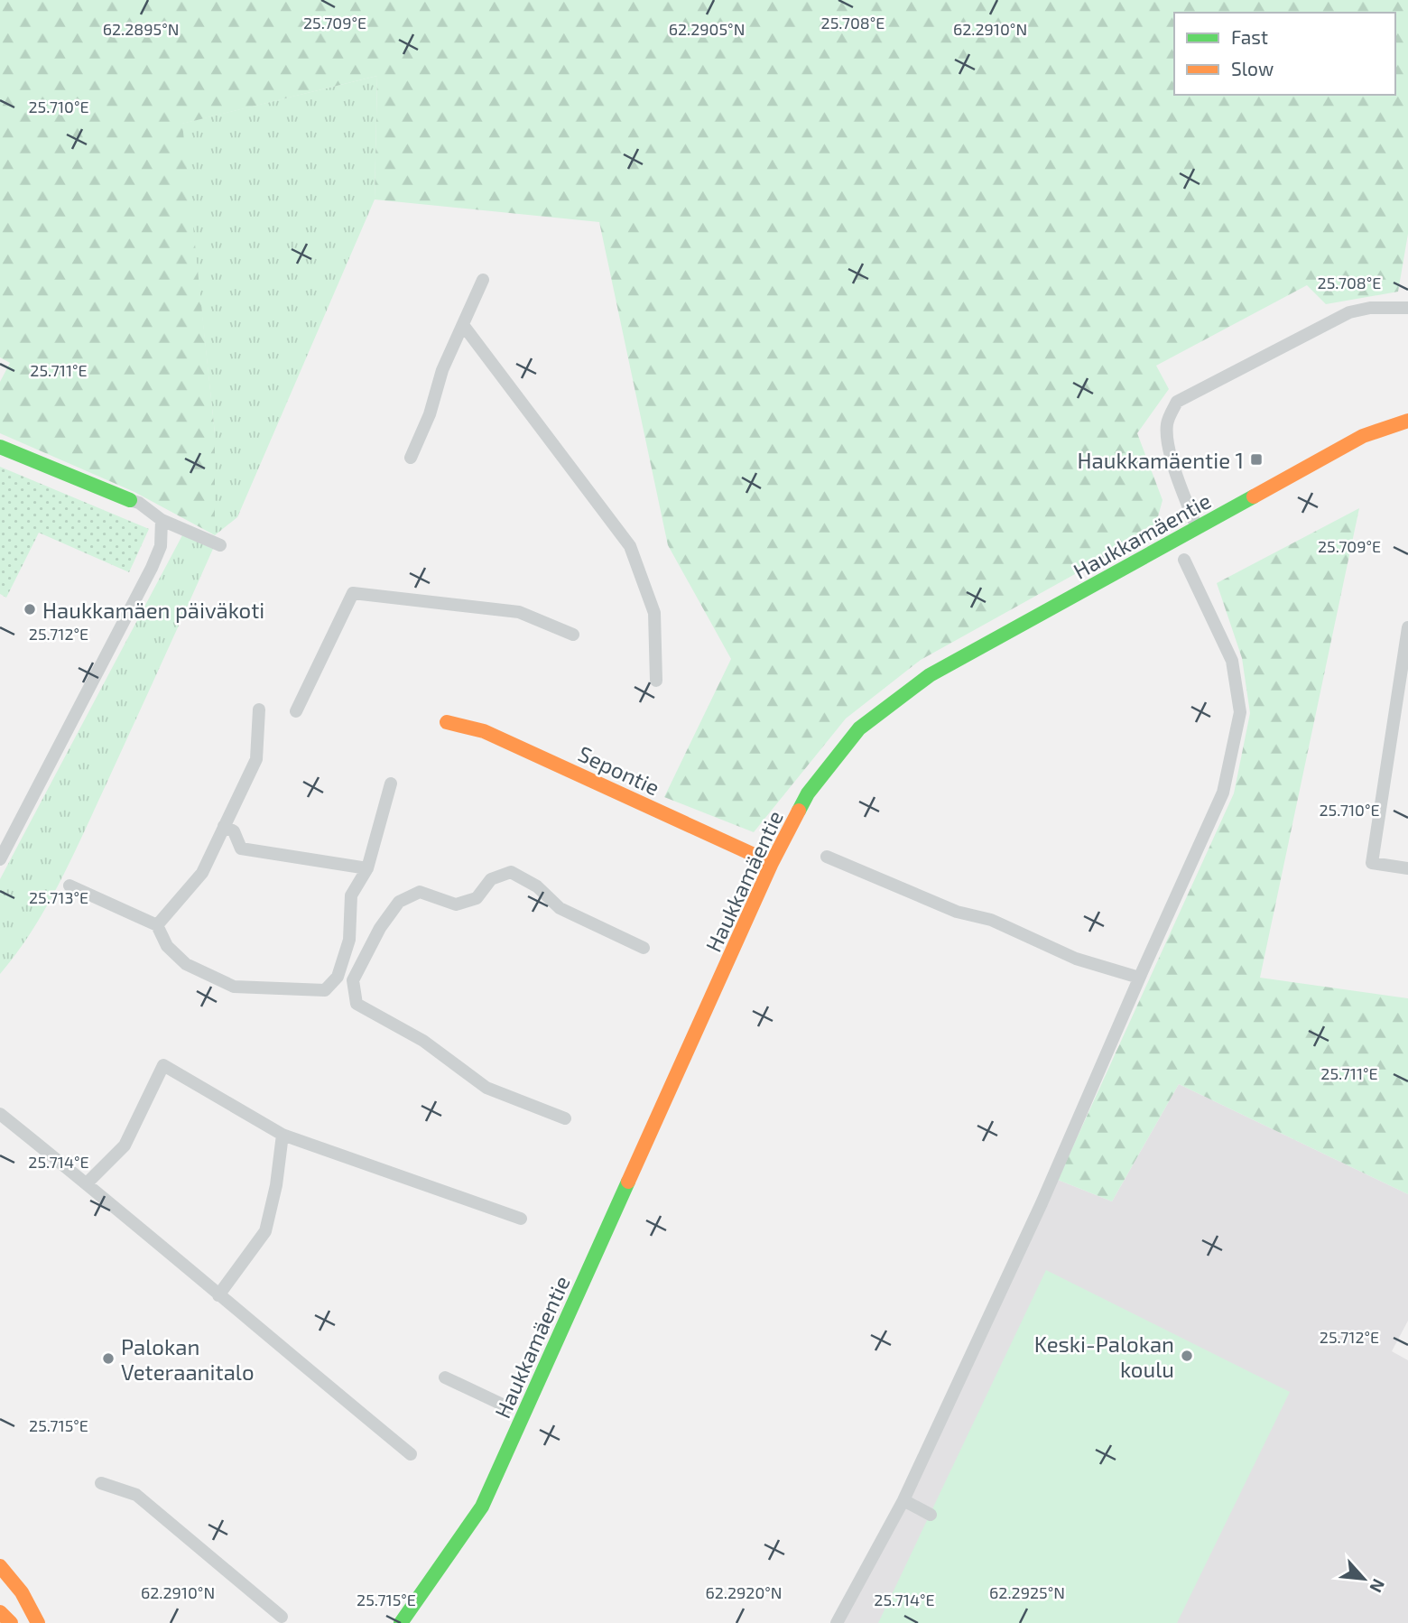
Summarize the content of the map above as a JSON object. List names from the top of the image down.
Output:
{
  "streets": {
    "street": ["Haukkamäentie", "Sepontie"]
  },
  "crossings": [
    ["Haukkamäentie", "Sepontie"]
  ],
  "places": {
    "transit": ["Haukkamäentie 1"],
    "other": ["Haukkamäen päiväkoti", "Keski-Palokan koulu", "Palokan Veteraanitalo"]
  },
  "legend": ["Fast", "Slow"],
  "north": "bottom right",
  "coordinates": [
    "25.709°E",
    "25.708°E",
    "62.2895°N",
    "62.2905°N",
    "62.2910°N",
    "25.710°E",
    "25.711°E",
    "25.712°E",
    "25.713°E",
    "25.714°E",
    "25.715°E",
    "62.2920°N",
    "62.2925°N"
  ]
}
